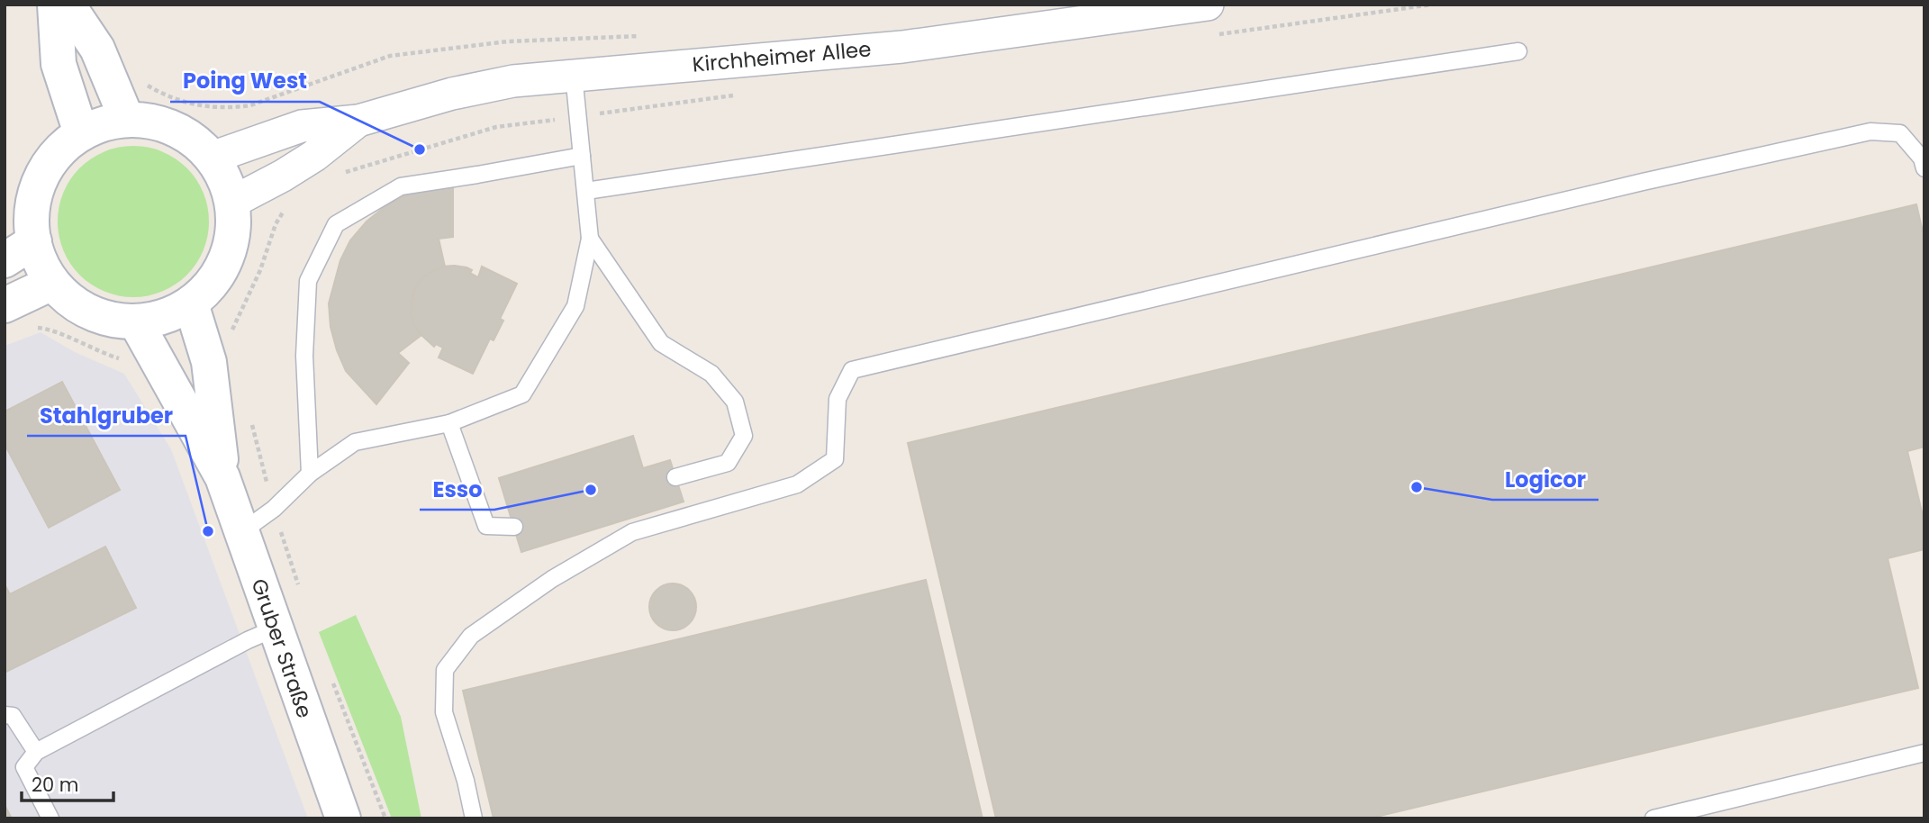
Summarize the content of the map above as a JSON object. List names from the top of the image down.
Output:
{
  "streets": {
    "street": ["Kirchheimer Allee", "Gruber Straße"]
  },
  "crossings": [
    ["Kirchheimer Allee", "Gruber Straße"]
  ],
  "places": [
    "Poing West",
    "Logicor",
    "Esso",
    "Stahlgruber"
  ],
  "scale_bar": "20 m"
}
